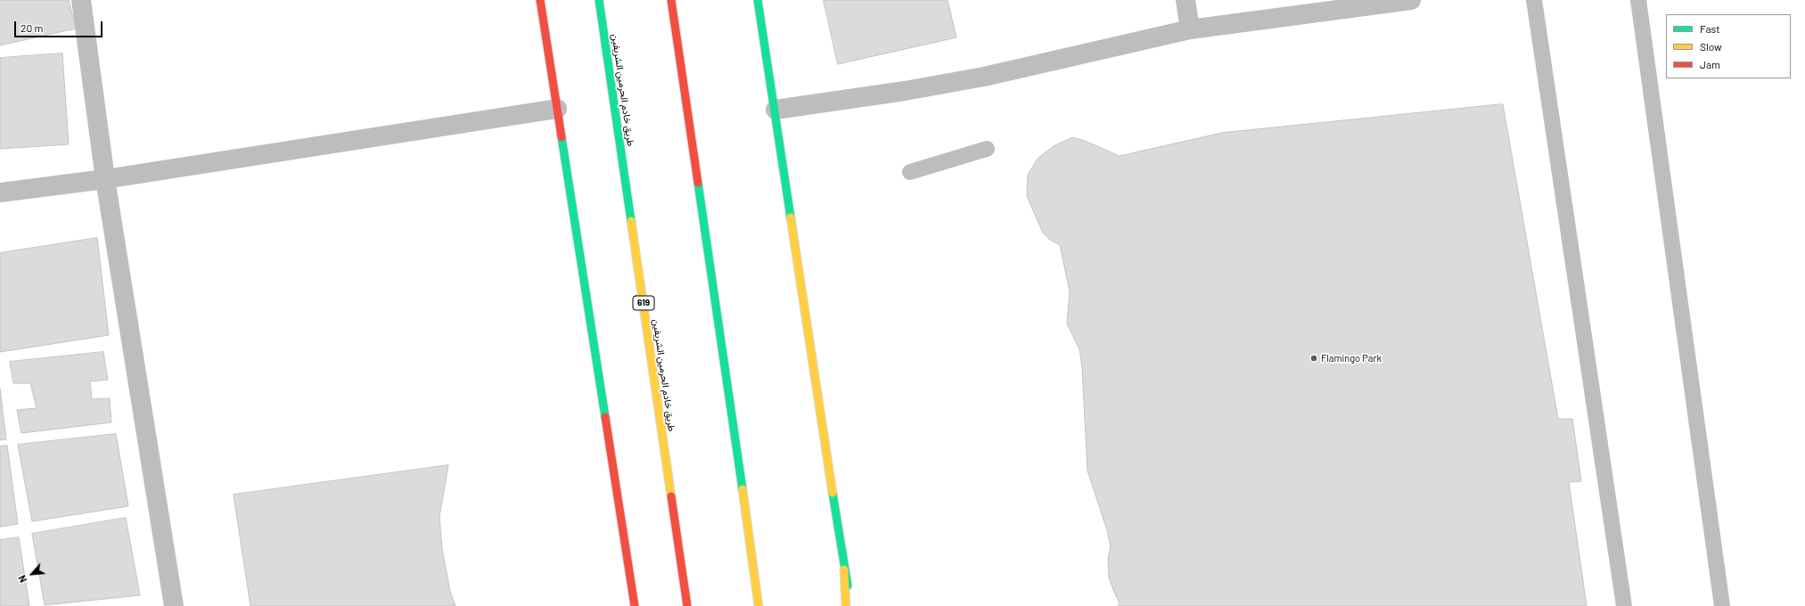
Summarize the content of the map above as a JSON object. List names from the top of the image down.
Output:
{
  "streets": {
    "main road": ["طريق خادم الحرمين الشريفين", "619"]
  },
  "places": ["Flamingo Park"],
  "legend": ["Fast", "Slow", "Jam"],
  "scale_bar": "20 m",
  "north": "bottom left"
}
